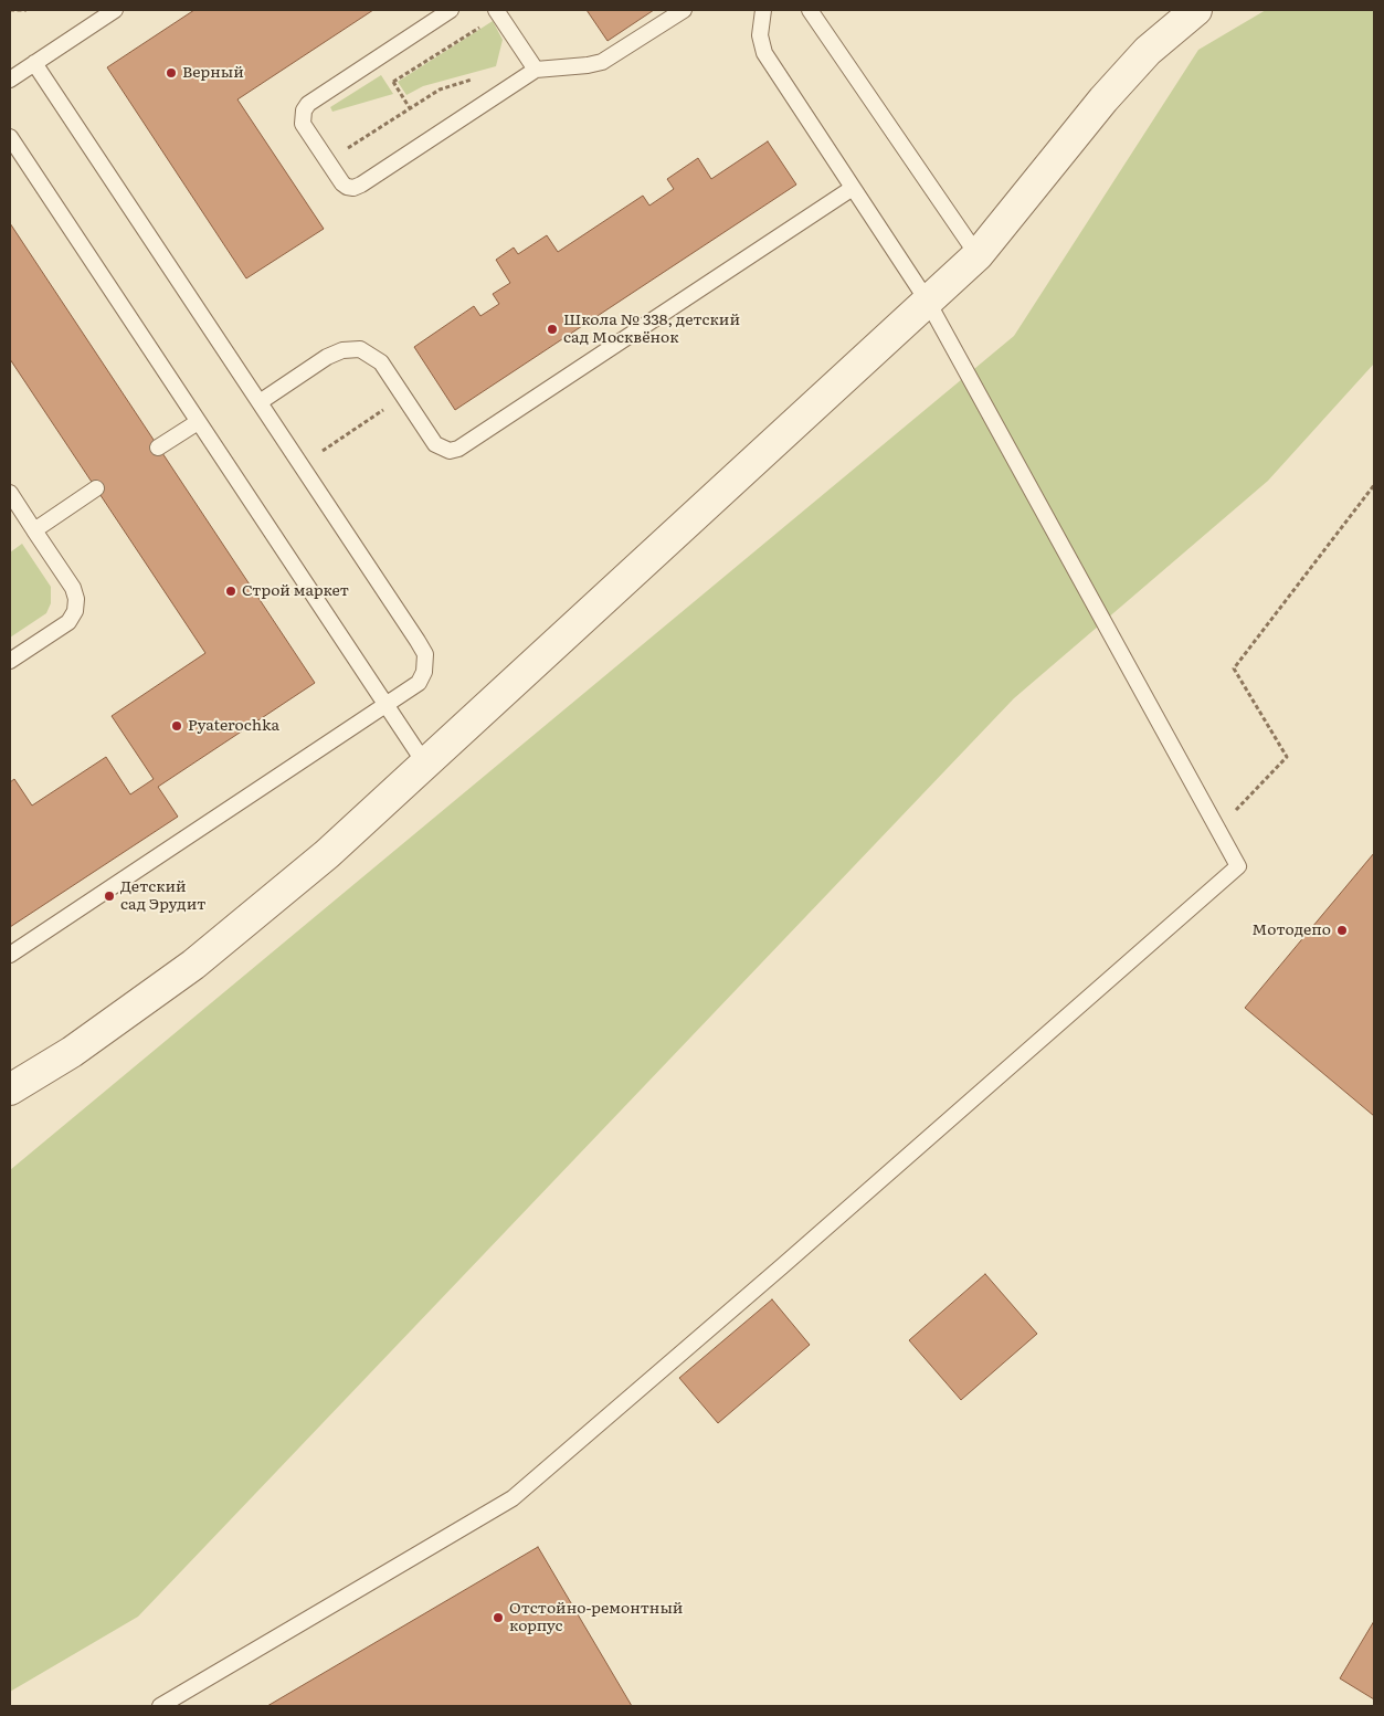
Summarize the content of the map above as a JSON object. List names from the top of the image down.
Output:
{
  "places": [
    "Верный",
    "Школа № 338, детский сад Москвёнок",
    "Строй маркет",
    "Pyaterochka",
    "Детский сад Эрудит",
    "Мотодепо",
    "Отстойно-ремонтный корпус"
  ]
}
